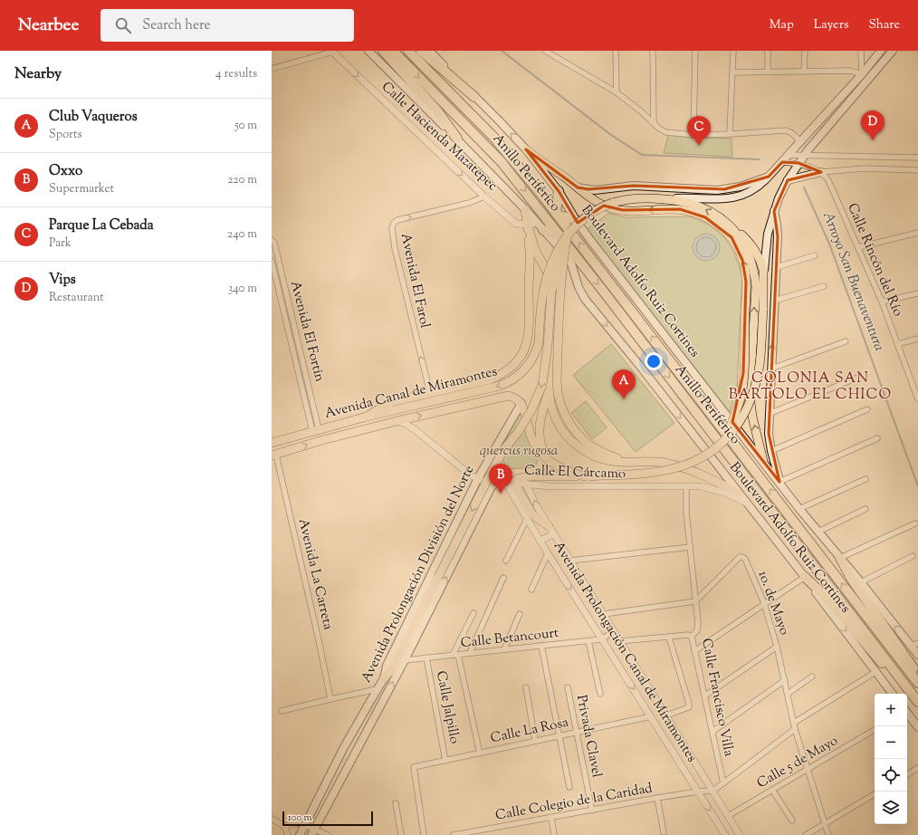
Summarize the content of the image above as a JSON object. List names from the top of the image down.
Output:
{
  "streets": {
    "highway": ["Anillo Periférico"],
    "main road": ["Boulevard Adolfo Ruiz Cortines", "Avenida Canal de Miramontes", "Avenida Prolongación División del Norte"],
    "street": [
      "Calle Hacienda Mazatepec",
      "Calle Rincón del Río",
      "Avenida El Farol",
      "Avenida El Fortín",
      "Calle El Cárcamo",
      "Avenida La Carreta",
      "1o. de Mayo",
      "Calle Betancourt",
      "Avenida Prolongación Canal de Miramontes",
      "Calle Francisco Villa",
      "Calle Jalpillo",
      "Calle La Rosa",
      "Privada Clavel",
      "Calle 5 de Mayo",
      "Calle Colegio de la Caridad"
    ]
  },
  "crossings": [
    ["Calle Hacienda Mazatepec", "Avenida El Farol"],
    ["Calle Hacienda Mazatepec", "Boulevard Adolfo Ruiz Cortines"],
    ["Anillo Periférico", "Avenida Canal de Miramontes"],
    ["Boulevard Adolfo Ruiz Cortines", "Calle El Cárcamo"],
    ["Avenida El Fortín", "Avenida Canal de Miramontes"],
    ["Avenida Canal de Miramontes", "Calle El Cárcamo"],
    ["Avenida Canal de Miramontes", "Avenida La Carreta"],
    ["Avenida Canal de Miramontes", "Avenida Prolongación División del Norte"],
    ["Calle El Cárcamo", "Avenida Prolongación División del Norte"],
    ["Calle El Cárcamo", "Avenida Prolongación Canal de Miramontes"],
    ["Calle El Cárcamo", "Calle Francisco Villa"],
    ["Avenida Prolongación División del Norte", "Calle Betancourt"],
    ["Avenida Prolongación División del Norte", "Avenida Prolongación Canal de Miramontes"],
    ["1o. de Mayo", "Calle Francisco Villa"],
    ["1o. de Mayo", "Calle 5 de Mayo"],
    ["Calle Betancourt", "Avenida Prolongación Canal de Miramontes"],
    ["Calle Betancourt", "Calle Jalpillo"],
    ["Avenida Prolongación Canal de Miramontes", "Calle La Rosa"],
    ["Avenida Prolongación Canal de Miramontes", "Calle 5 de Mayo"],
    ["Avenida Prolongación Canal de Miramontes", "Calle Colegio de la Caridad"],
    ["Calle Jalpillo", "Calle La Rosa"],
    ["Calle La Rosa", "Privada Clavel"],
    ["Privada Clavel", "Calle Colegio de la Caridad"]
  ],
  "one_way": ["Calle Hacienda Mazatepec"],
  "districts": ["COLONIA SAN BARTOLO EL CHICO"],
  "water": ["Arroyo San Buenaventura"],
  "parks": ["quercus rugosa"],
  "scale_bar": "100 m",
  "page": {
    "header": "Nearbee",
    "search": "Search here",
    "nav": ["Map", "Layers", "Share"],
    "heading": ["Nearby", "4 results"],
    "list": [
      {
        "mark": "A",
        "name": "Club Vaqueros",
        "note": "Sports",
        "value": "50 m"
      },
      {
        "mark": "B",
        "name": "Oxxo",
        "note": "Supermarket",
        "value": "220 m"
      },
      {
        "mark": "C",
        "name": "Parque La Cebada",
        "note": "Park",
        "value": "240 m"
      },
      {
        "mark": "D",
        "name": "Vips",
        "note": "Restaurant",
        "value": "340 m"
      }
    ],
    "pins": [
      "D",
      "C",
      "A",
      "B"
    ],
    "map_buttons": ["+", "−"],
    "scale": "100 m"
  }
}
